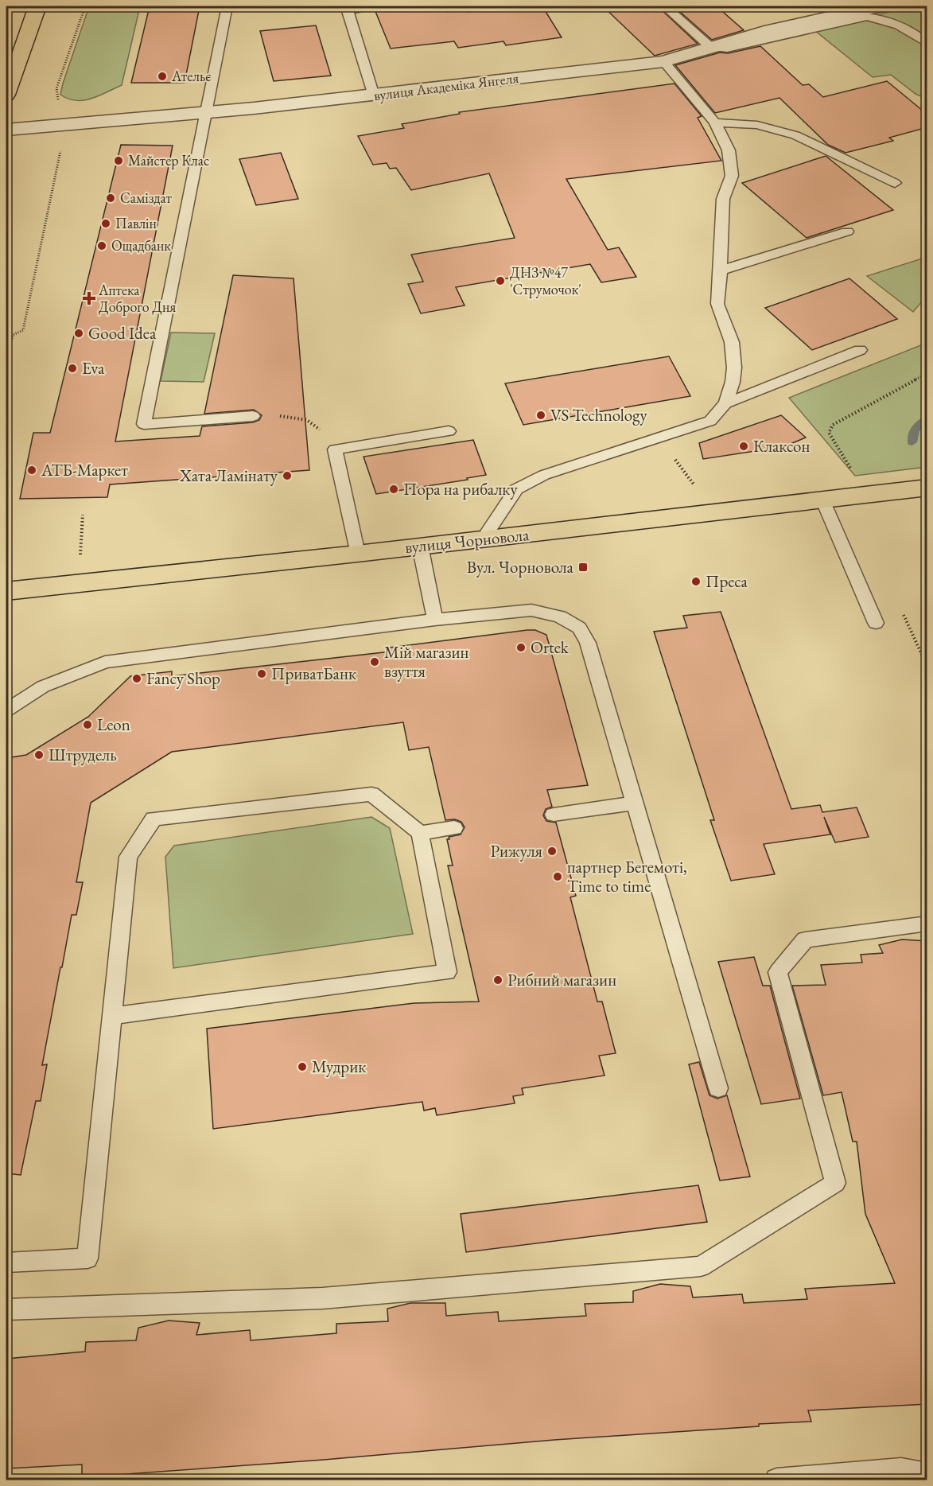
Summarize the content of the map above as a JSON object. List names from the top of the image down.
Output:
{
  "streets": {
    "main road": ["вулиця Чорновола"],
    "street": ["вулиця Академіка Янгеля"]
  },
  "places": {
    "other": [
      "Ательє",
      "Майстер Клас",
      "Саміздат",
      "Павлін",
      "Ощадбанк",
      "ДНЗ №47 'Струмочок'",
      "Good Idea",
      "Eva",
      "VS Technology",
      "Клаксон",
      "АТБ-Маркет",
      "Хата Ламінату",
      "Пора на рибалку",
      "Преса",
      "Ortek",
      "Мій магазин взуття",
      "ПриватБанк",
      "Fancy Shop",
      "Leon",
      "Штрудель",
      "Рижуля",
      "партнер Бегемоті, Time to time",
      "Рибний магазин",
      "Мудрик"
    ],
    "health": ["Аптека Доброго Дня"],
    "transit": ["Вул. Чорновола"]
  }
}
